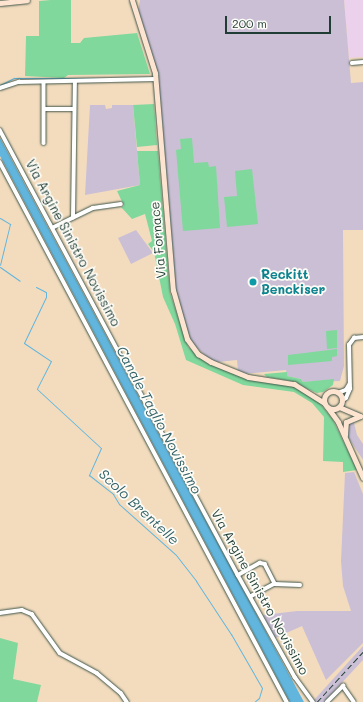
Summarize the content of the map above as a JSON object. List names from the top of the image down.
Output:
{
  "streets": {
    "street": ["Via Fornace", "Via Argine Sinistro Novissimo"]
  },
  "water": ["Canale Taglio Novissimo", "Scolo Brentelle"],
  "places": ["Reckitt Benckiser"],
  "scale_bar": "200 m"
}
